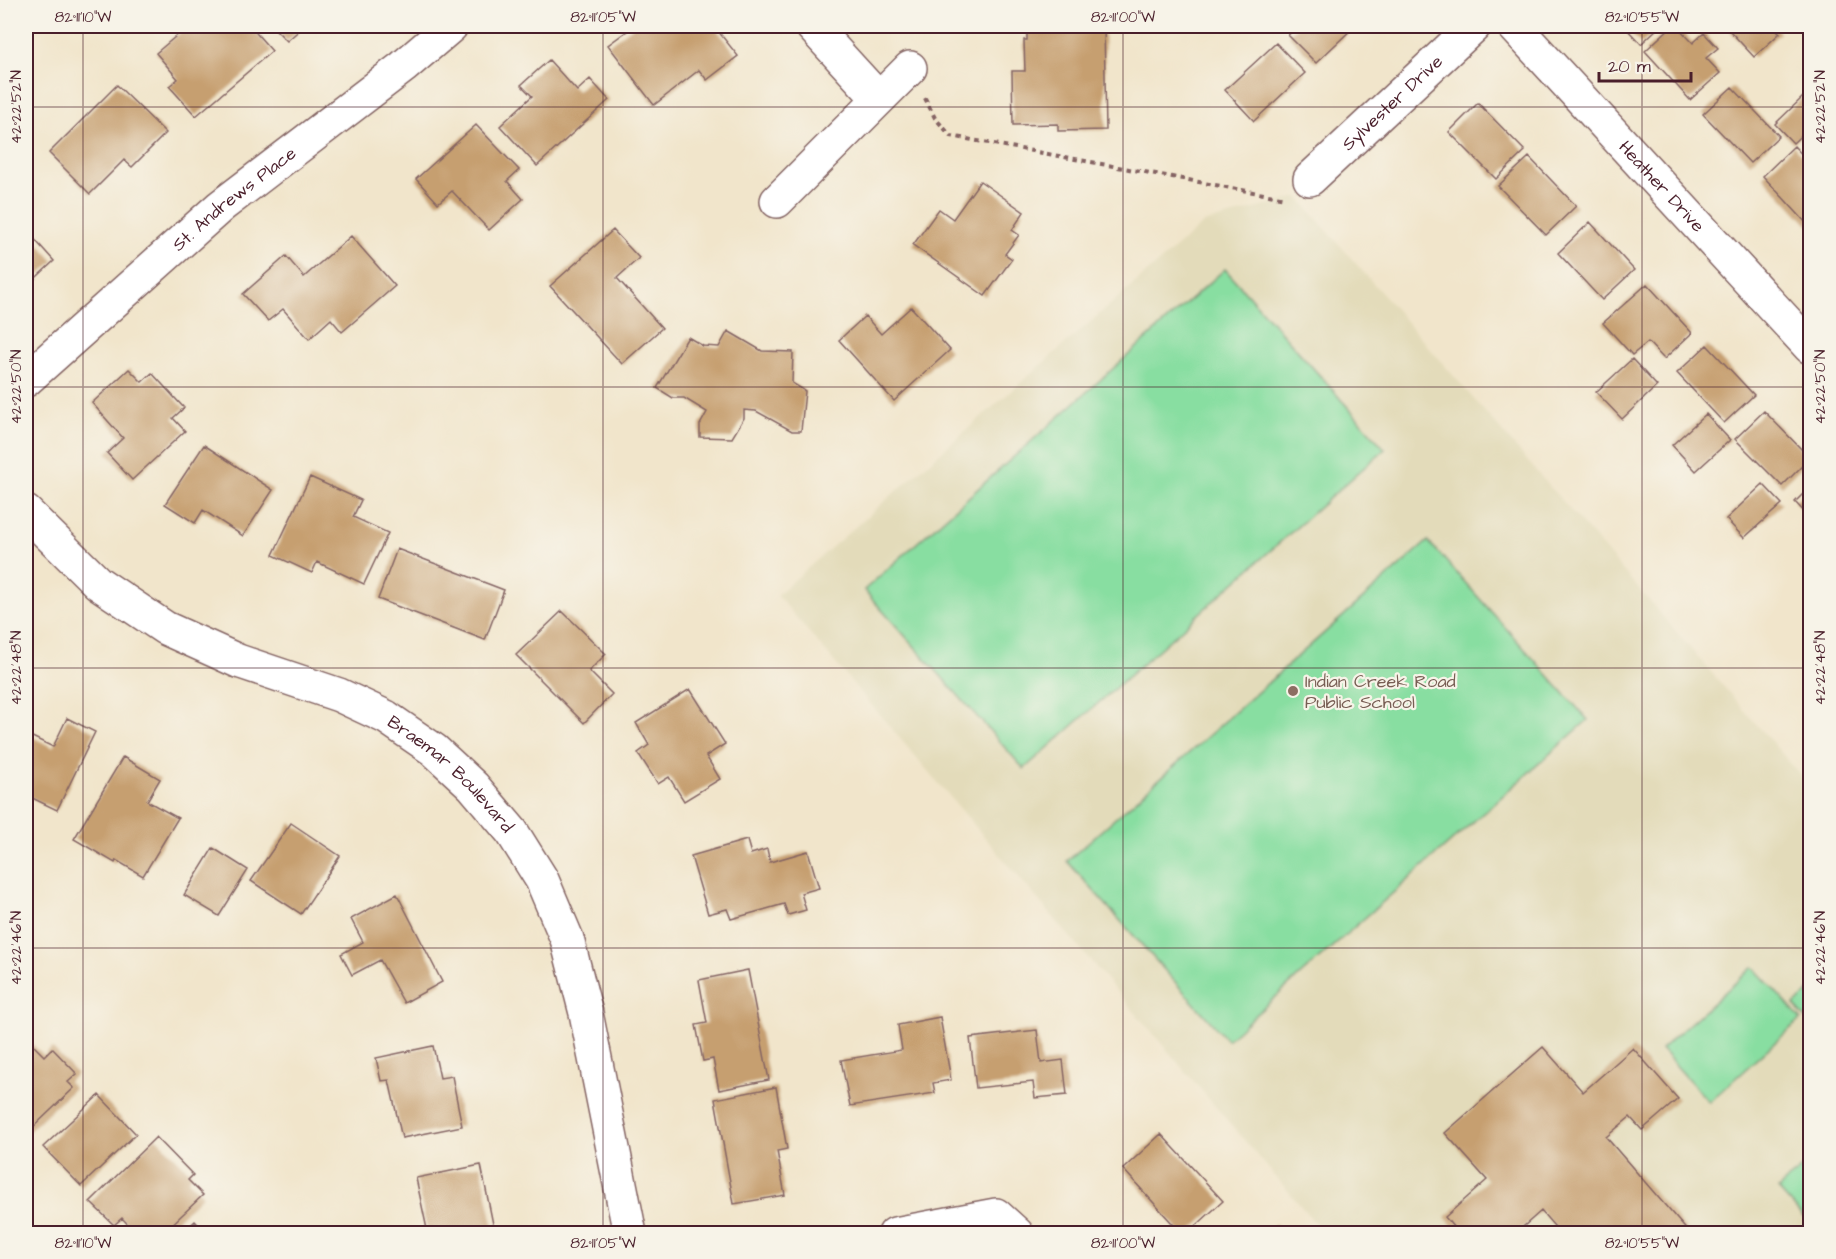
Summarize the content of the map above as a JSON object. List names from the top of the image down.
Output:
{
  "streets": {
    "street": [
      "Sylvester Drive",
      "Heather Drive",
      "St. Andrews Place",
      "Braemar Boulevard"
    ]
  },
  "places": ["Indian Creek Road Public School"],
  "scale_bar": "20 m",
  "coordinates": [
    "82°11'10\"W",
    "82°11'05\"W",
    "82°11'00\"W",
    "82°10'55\"W",
    "42°22'52\"N",
    "42°22'50\"N",
    "42°22'48\"N",
    "42°22'46\"N"
  ]
}
